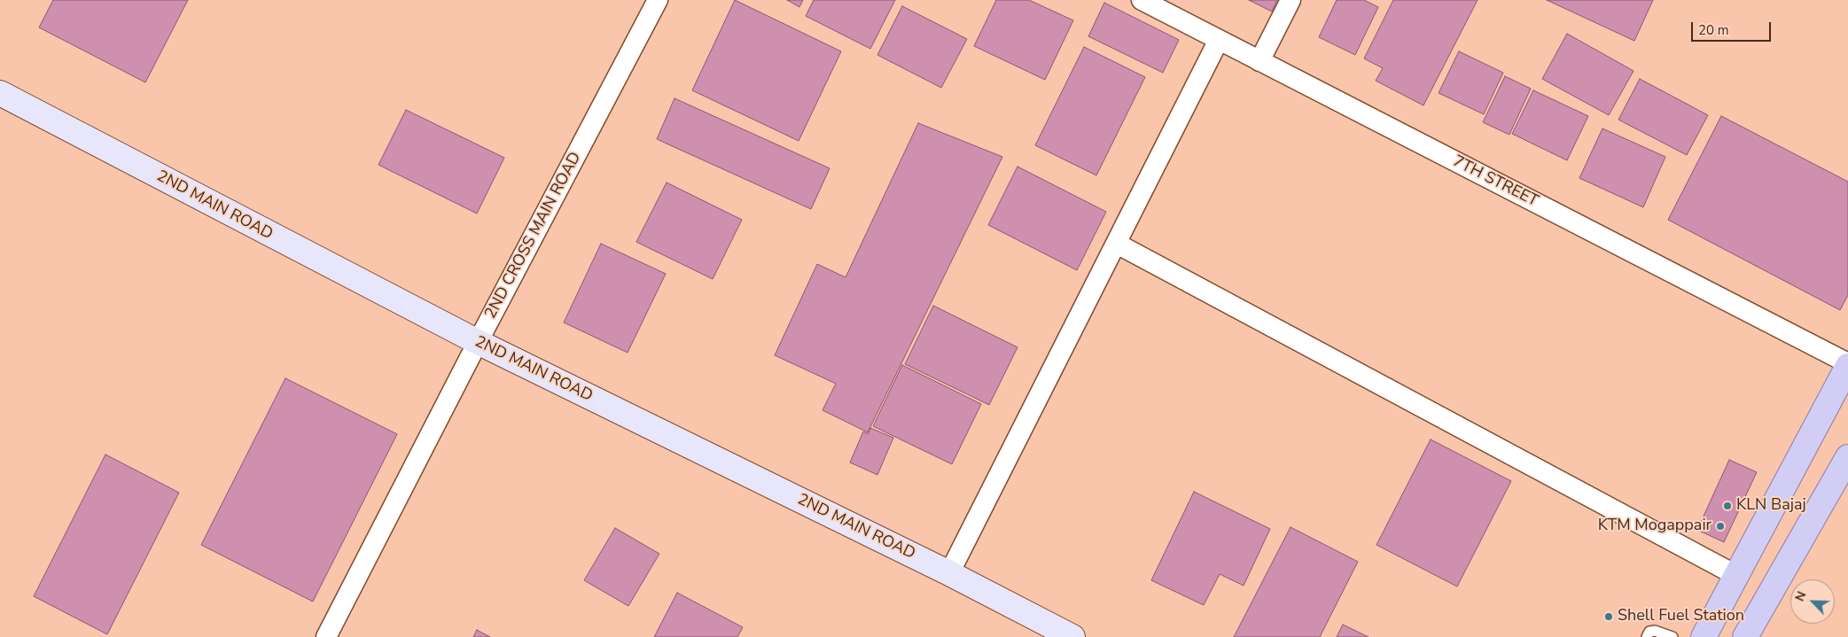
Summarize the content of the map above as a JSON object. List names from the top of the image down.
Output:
{
  "streets": {
    "main road": ["2ND MAIN ROAD"],
    "street": ["7TH STREET", "2ND CROSS MAIN ROAD"]
  },
  "crossings": [
    ["2ND MAIN ROAD", "2ND CROSS MAIN ROAD"]
  ],
  "places": ["KLN Bajaj", "KTM Mogappair", "Shell Fuel Station"],
  "scale_bar": "20 m",
  "north": "top left"
}
